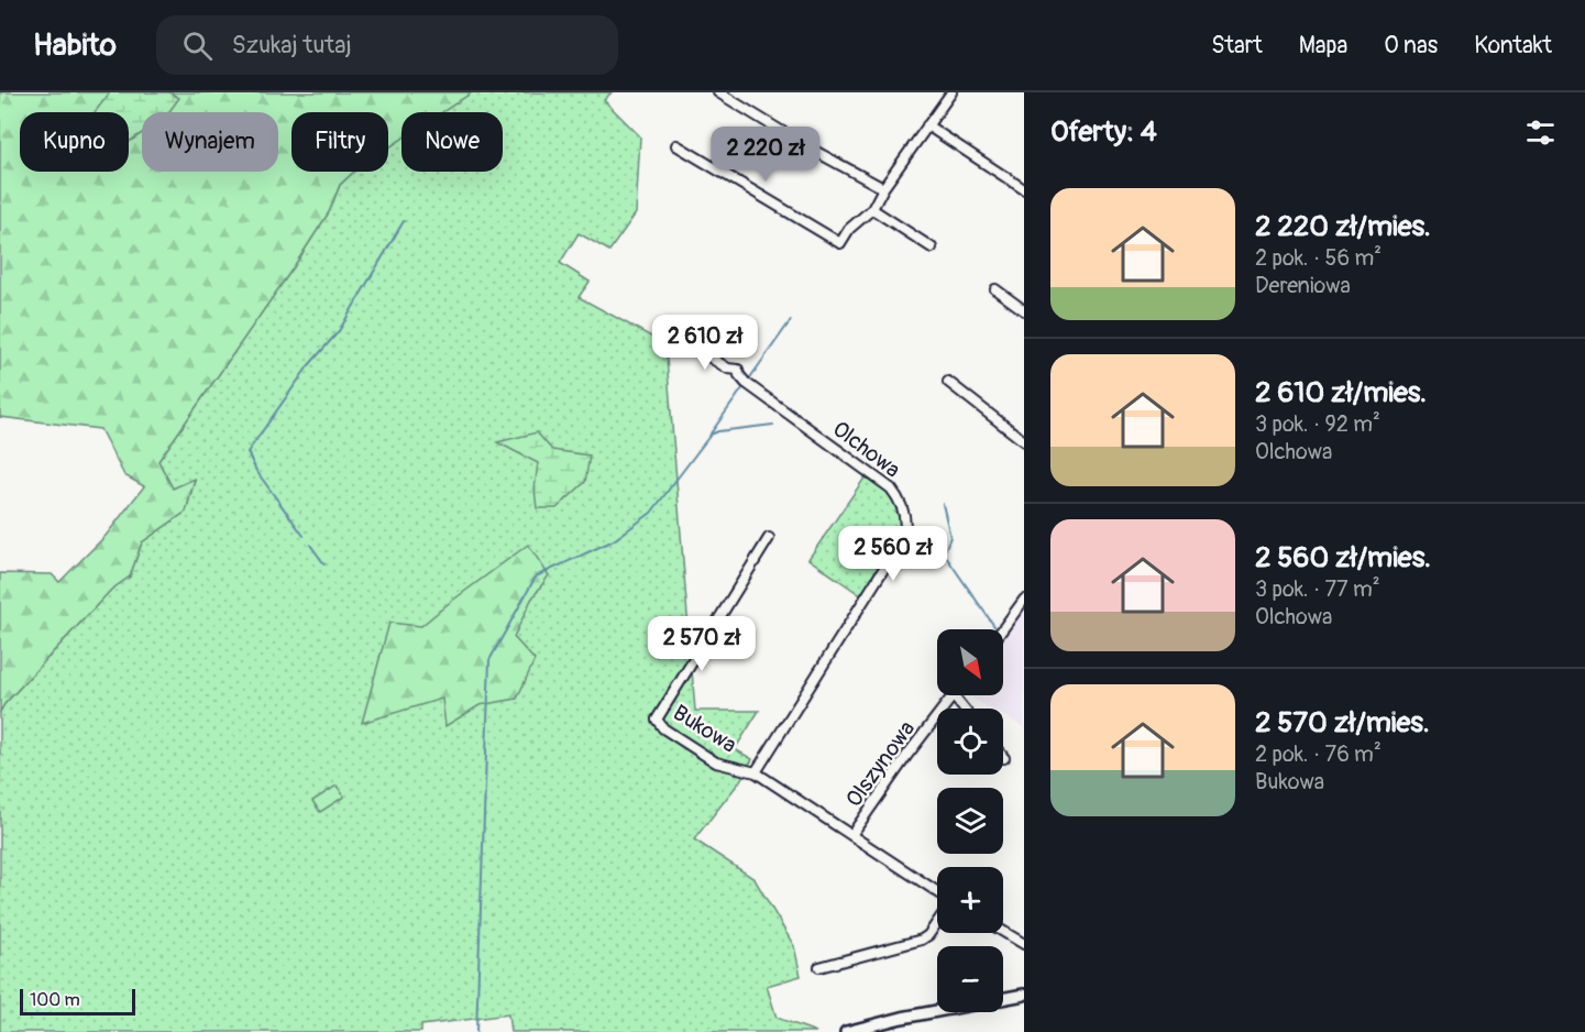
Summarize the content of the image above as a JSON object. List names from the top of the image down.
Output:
{
  "streets": {
    "street": ["Olchowa", "Bukowa", "Olszynowa"]
  },
  "crossings": [
    ["Olchowa", "Bukowa"],
    ["Bukowa", "Olszynowa"]
  ],
  "scale_bar": "100 m",
  "north": "bottom right",
  "page": {
    "header": "Habito",
    "search": "Szukaj tutaj",
    "nav": [
      "Start",
      "Mapa",
      "O nas",
      "Kontakt"
    ],
    "heading": "Oferty: 4",
    "chip": [
      "Kupno",
      "Wynajem",
      "Filtry",
      "Nowe"
    ],
    "price": [
      "2 220 zł",
      "2 610 zł",
      "2 560 zł",
      "2 570 zł"
    ],
    "list": [
      {
        "name": "2 220 zł/mies.",
        "note": "2 pok. · 56 m² · Dereniowa"
      },
      {
        "name": "2 610 zł/mies.",
        "note": "3 pok. · 92 m² · Olchowa"
      },
      {
        "name": "2 560 zł/mies.",
        "note": "3 pok. · 77 m² · Olchowa"
      },
      {
        "name": "2 570 zł/mies.",
        "note": "2 pok. · 76 m² · Bukowa"
      }
    ],
    "map_buttons": ["+", "−"],
    "scale": "100 m"
  }
}
